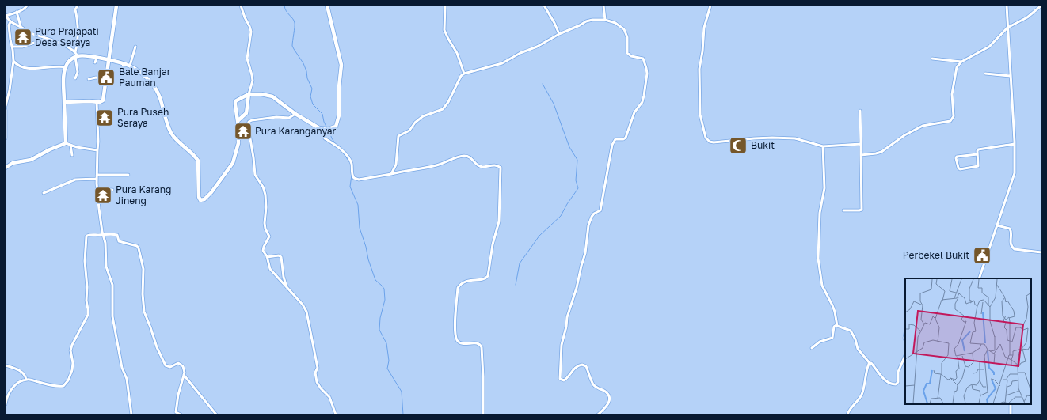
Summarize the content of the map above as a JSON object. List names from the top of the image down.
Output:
{
  "places": {
    "temple": [
      "Pura Prajapati Desa Seraya",
      "Pura Puseh Seraya",
      "Pura Karanganyar",
      "Pura Karang Jineng"
    ],
    "public building": ["Bale Banjar Pauman", "Perbekel Bukit"],
    "mosque": ["Bukit"]
  }
}
